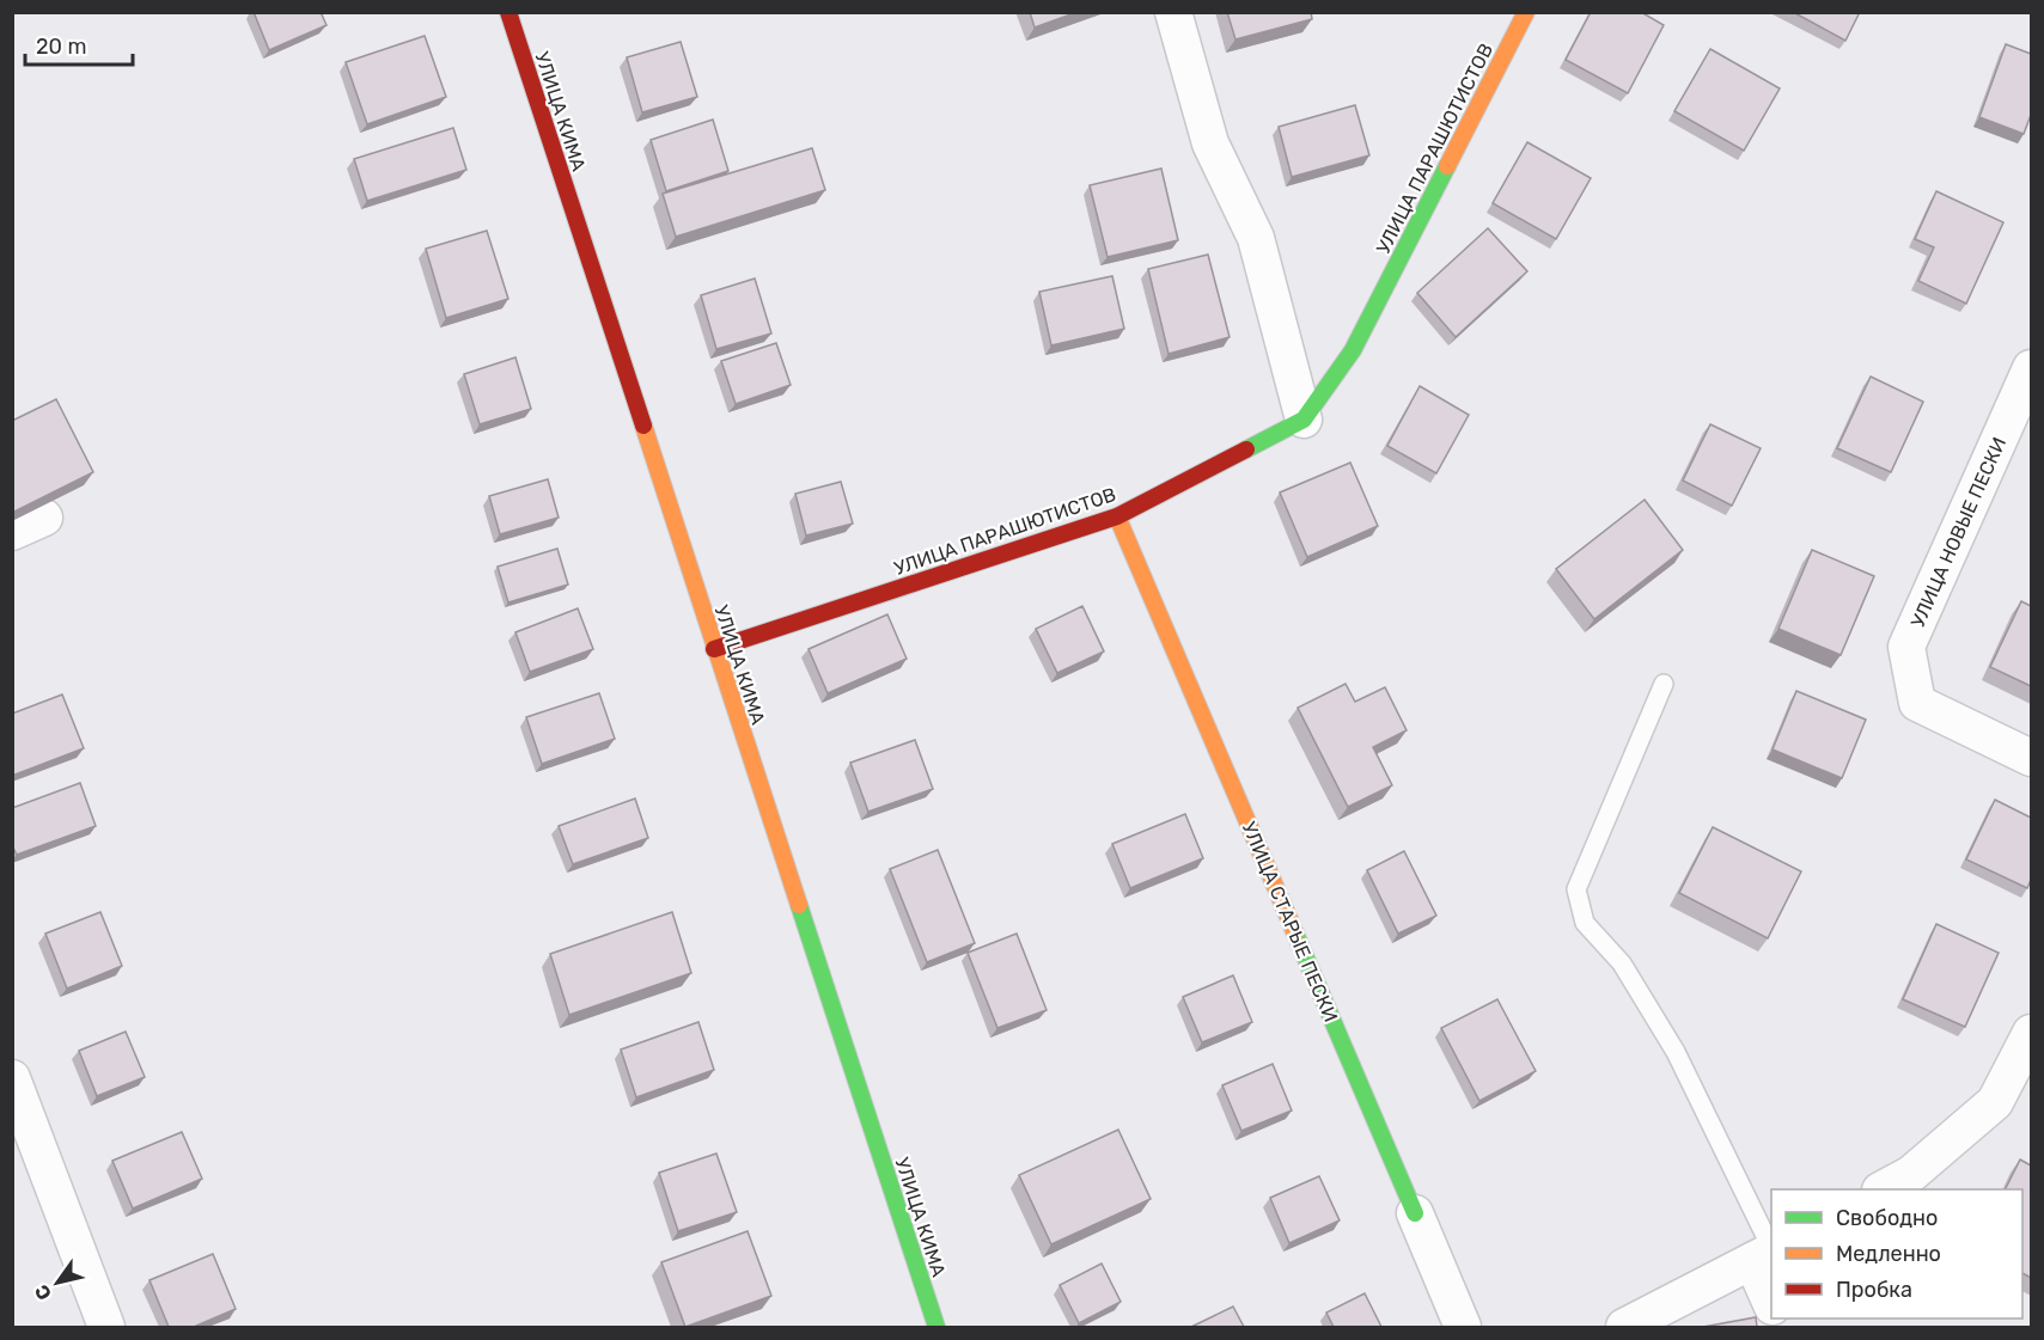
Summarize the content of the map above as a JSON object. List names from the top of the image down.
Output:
{
  "streets": {
    "street": [
      "УЛИЦА КИМА",
      "УЛИЦА ПАРАШЮТИСТОВ",
      "УЛИЦА НОВЫЕ ПЕСКИ",
      "УЛИЦА СТАРЫЕ ПЕСКИ"
    ]
  },
  "crossings": [
    ["УЛИЦА КИМА", "УЛИЦА ПАРАШЮТИСТОВ"],
    ["УЛИЦА ПАРАШЮТИСТОВ", "УЛИЦА СТАРЫЕ ПЕСКИ"]
  ],
  "legend": ["Свободно", "Медленно", "Пробка"],
  "scale_bar": "20 m",
  "north": "bottom left"
}
